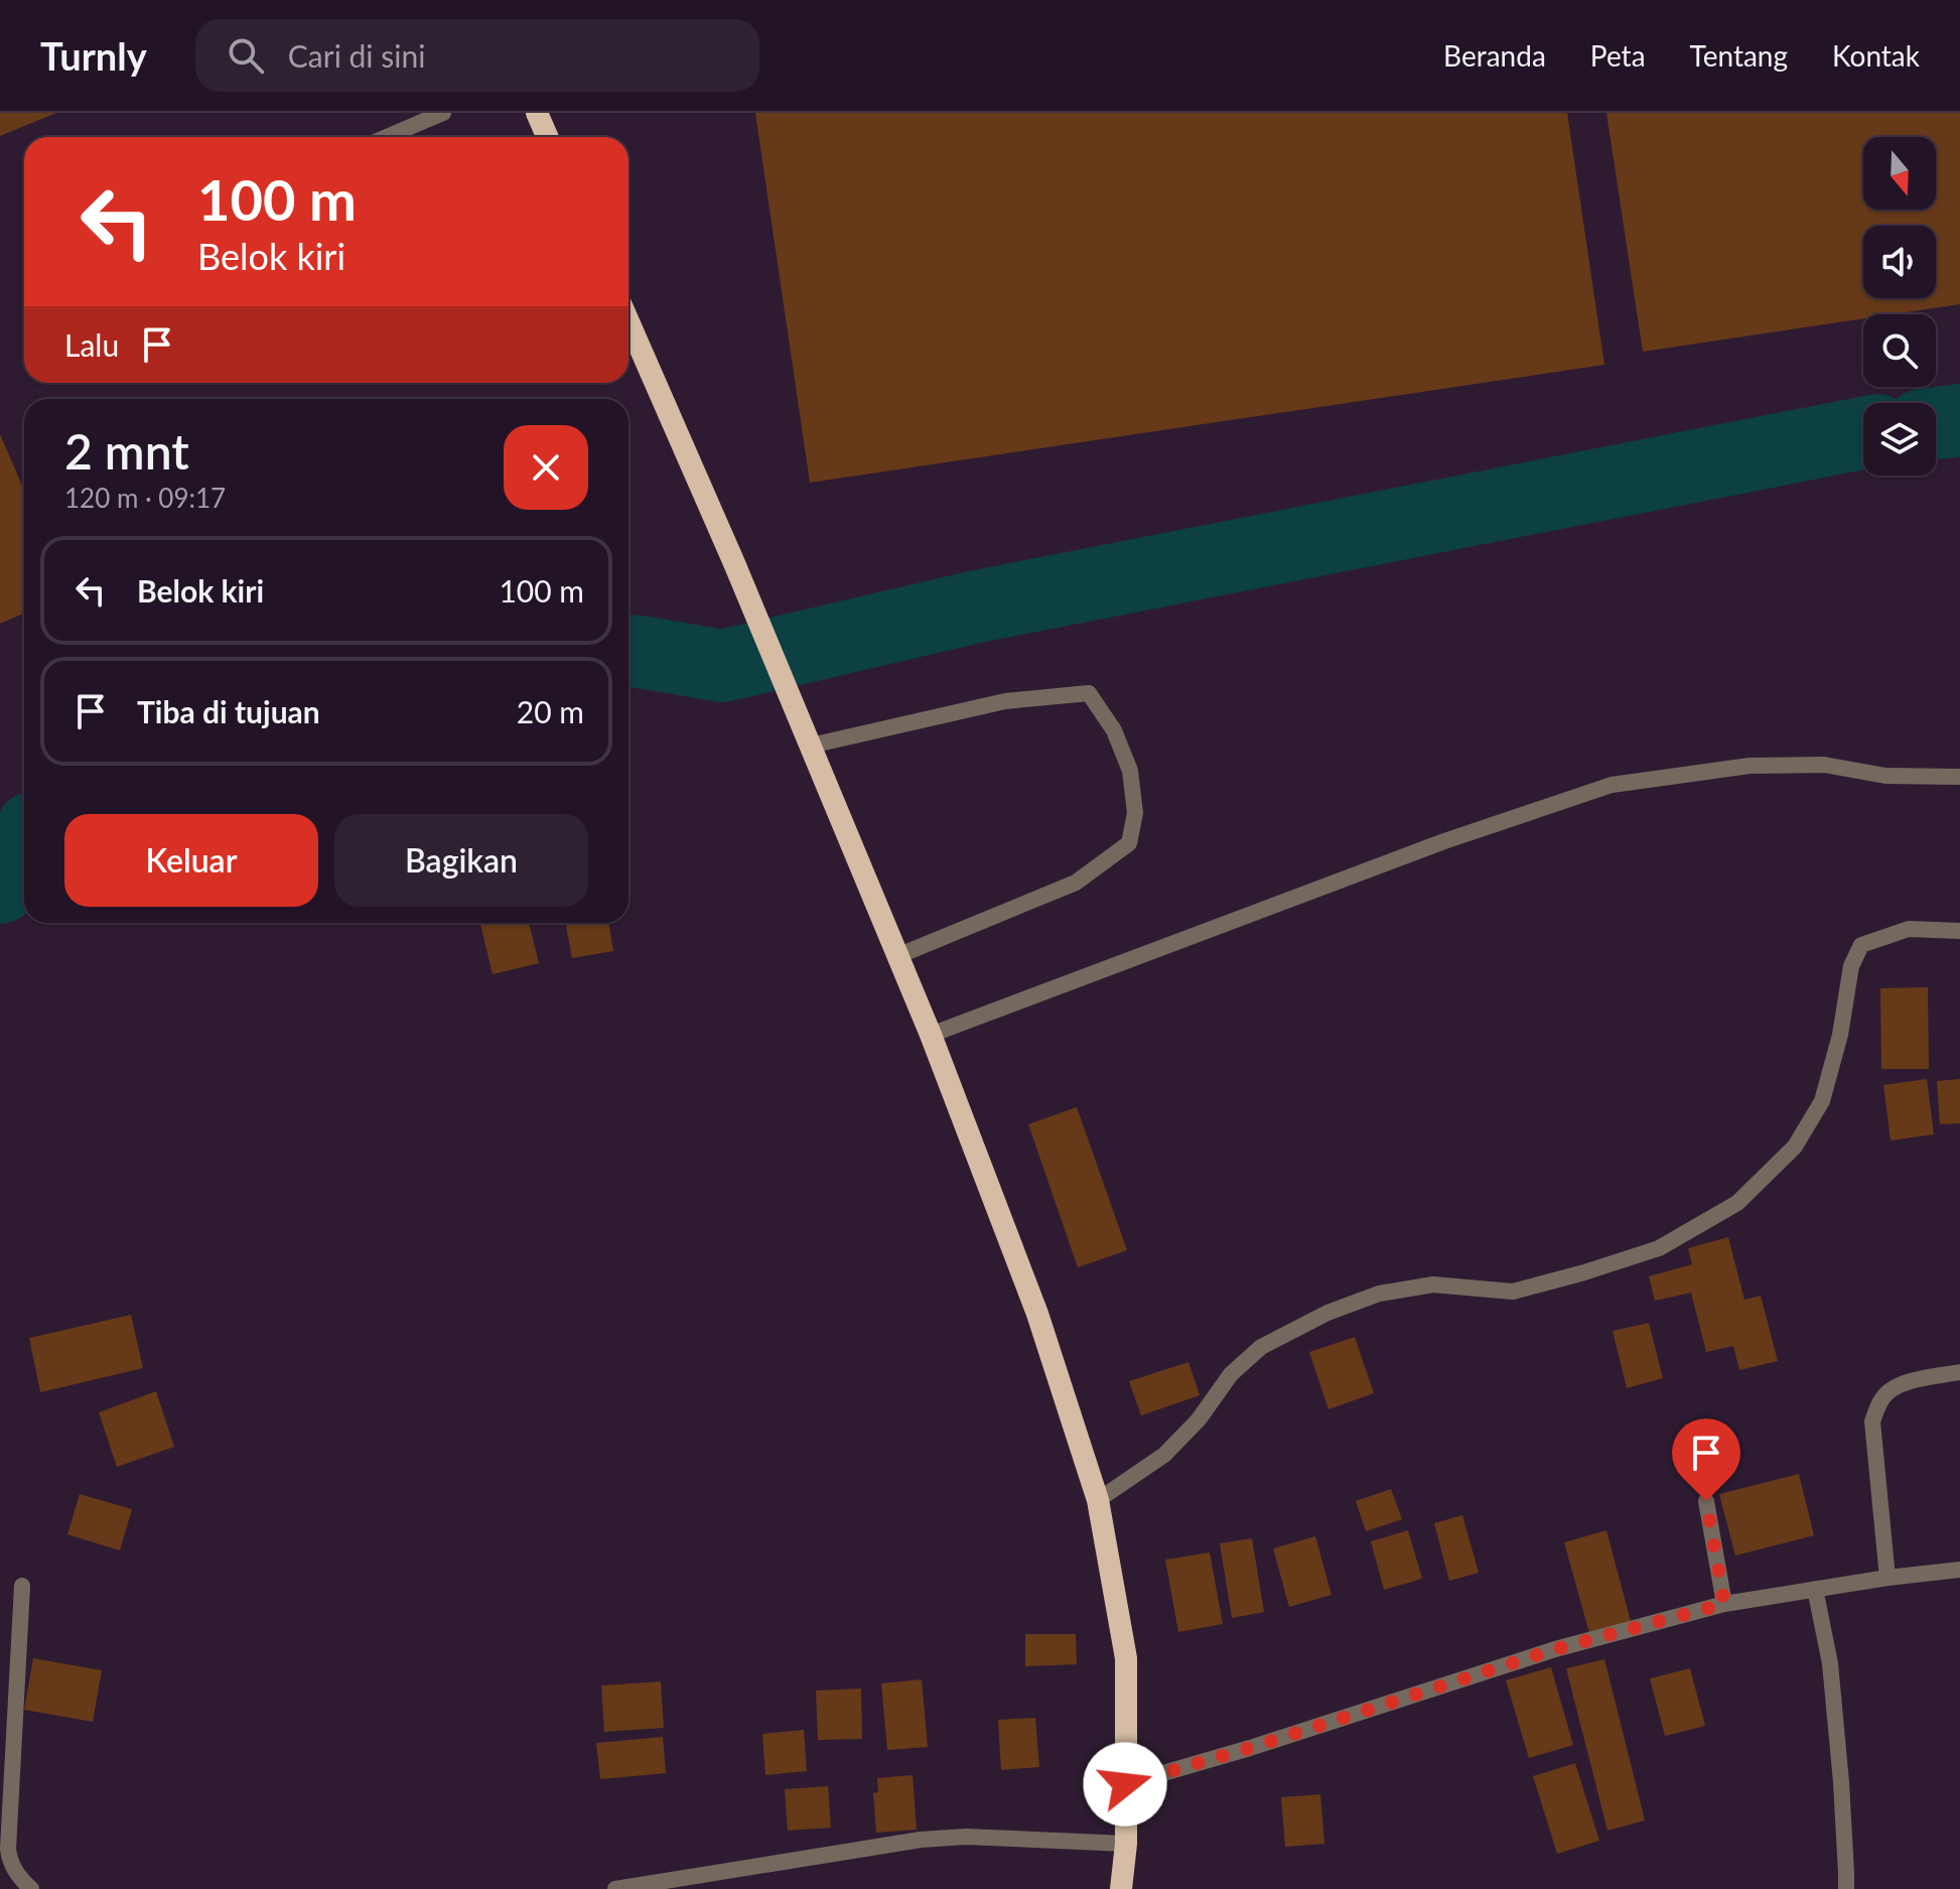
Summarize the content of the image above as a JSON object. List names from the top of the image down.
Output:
{
  "north": "bottom",
  "page": {
    "header": "Turnly",
    "search": "Cari di sini",
    "nav": [
      "Beranda",
      "Peta",
      "Tentang",
      "Kontak"
    ],
    "turn": ["100 m", "Belok kiri"],
    "then": "Lalu",
    "heading": ["2 mnt", "120 m · 09:17"],
    "list": [
      {
        "name": "Belok kiri",
        "value": "100 m"
      },
      {
        "name": "Tiba di tujuan",
        "value": "20 m"
      }
    ],
    "buttons": ["Keluar", "Bagikan"]
  }
}
